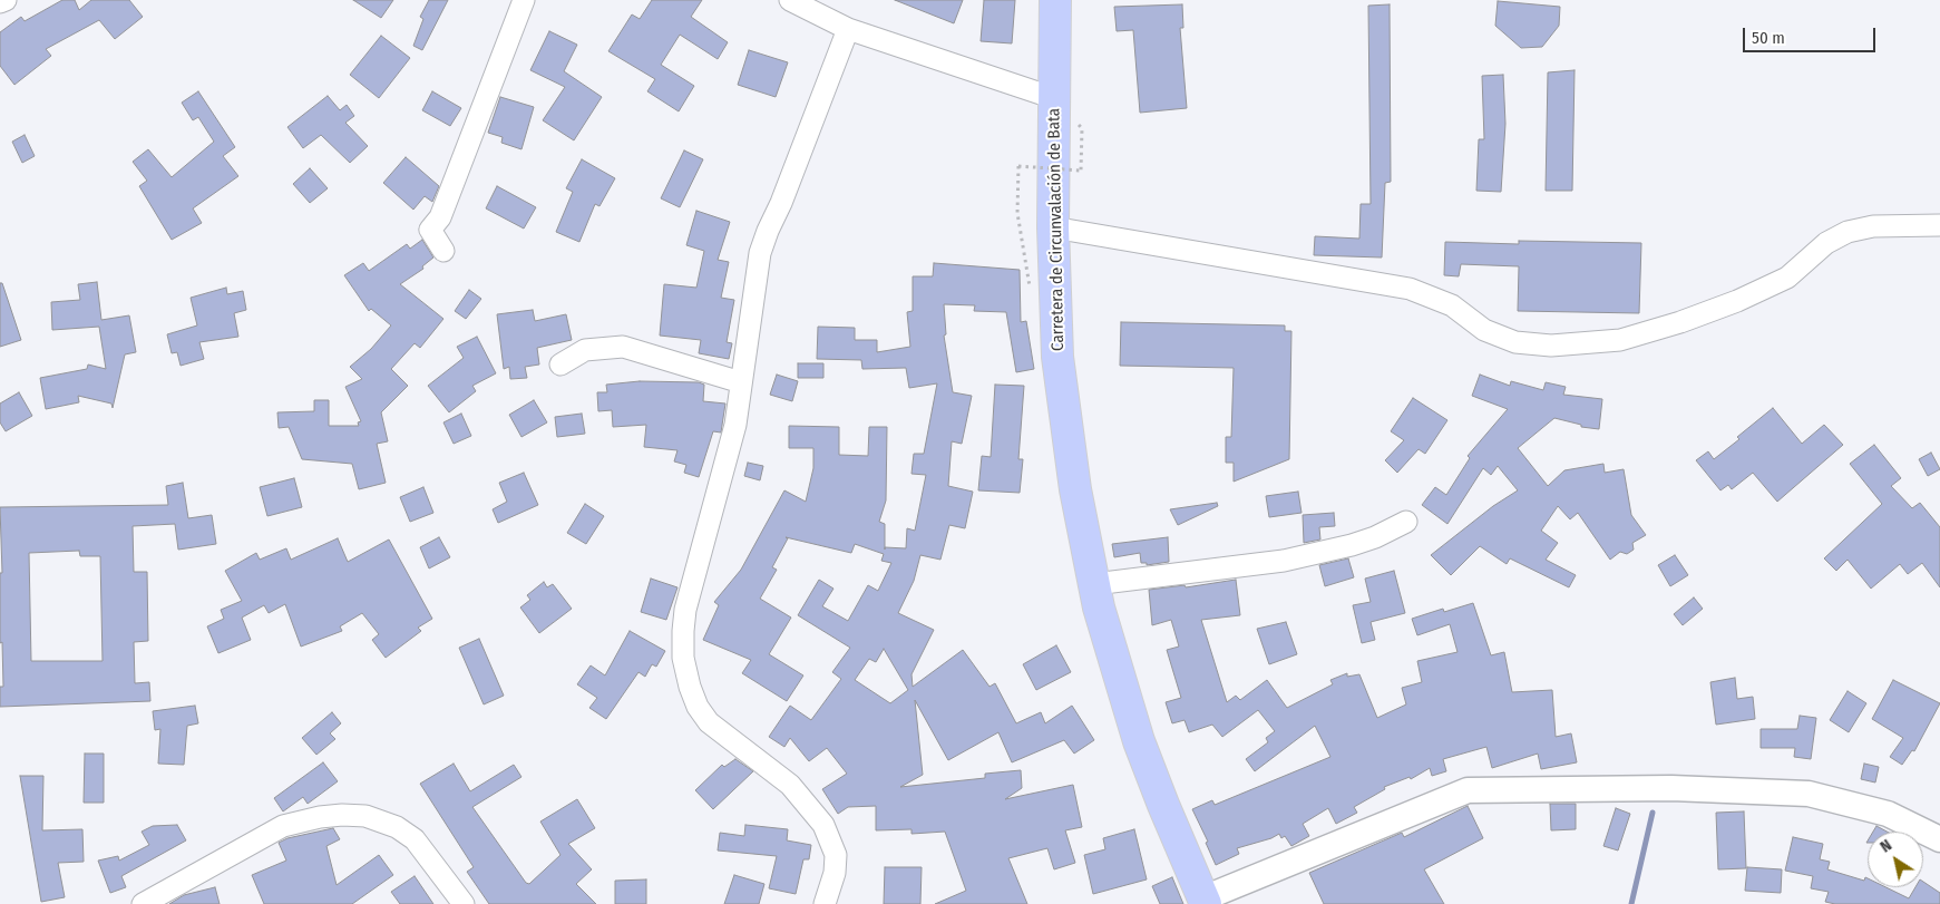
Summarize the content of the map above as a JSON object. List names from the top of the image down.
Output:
{
  "streets": {
    "main road": ["Carretera de Circunvalación de Bata"]
  },
  "scale_bar": "50 m",
  "north": "top left"
}
